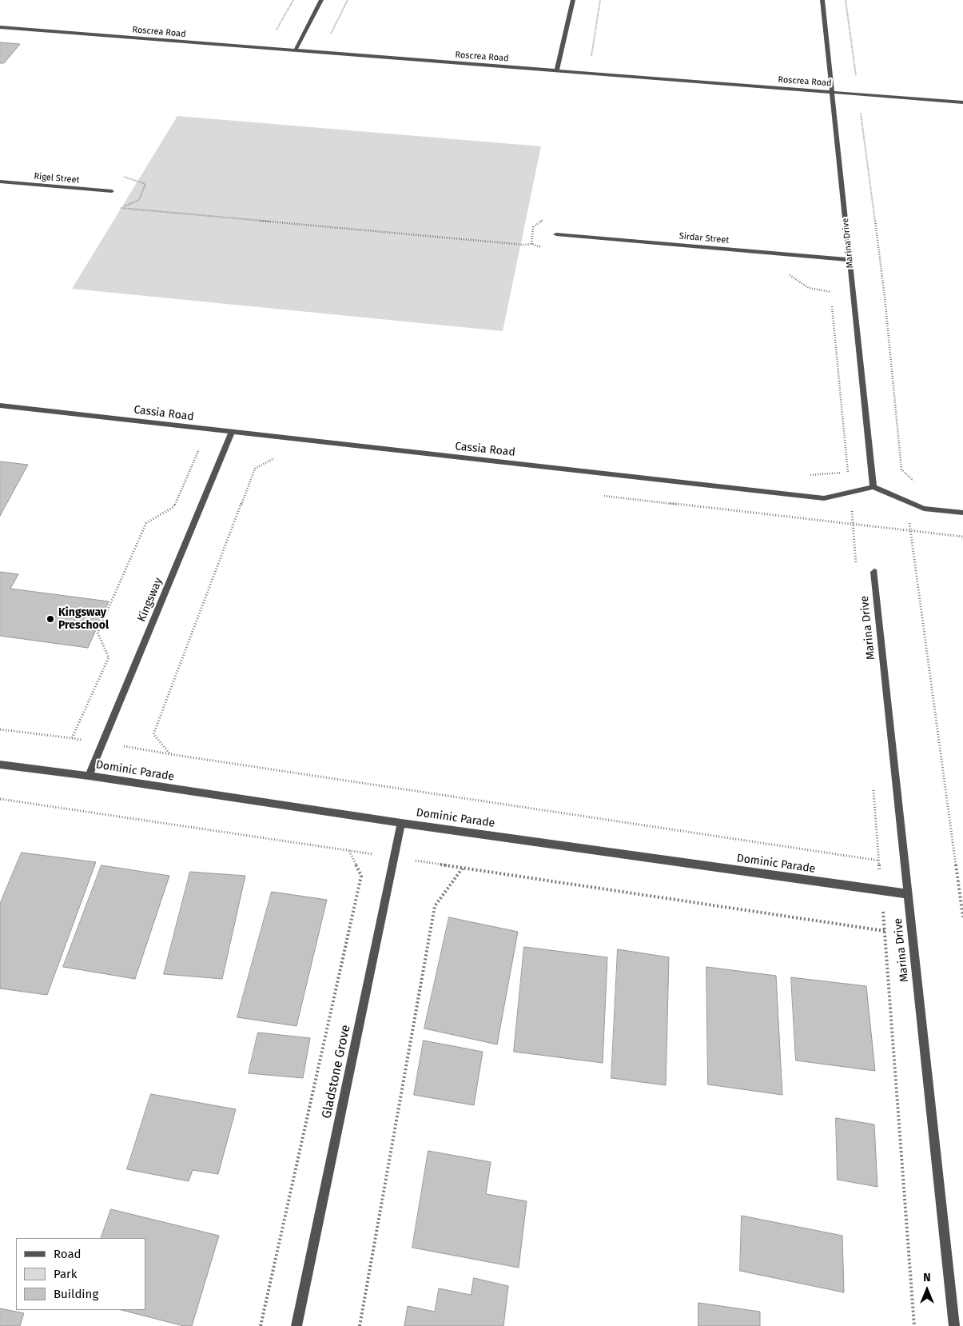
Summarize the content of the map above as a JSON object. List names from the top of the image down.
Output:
{
  "streets": {
    "street": [
      "Roscrea Road",
      "Rigel Street",
      "Sirdar Street",
      "Marina Drive",
      "Cassia Road",
      "Kingsway",
      "Dominic Parade",
      "Gladstone Grove"
    ]
  },
  "crossings": [
    ["Roscrea Road", "Marina Drive"],
    ["Sirdar Street", "Marina Drive"],
    ["Marina Drive", "Cassia Road"],
    ["Marina Drive", "Dominic Parade"],
    ["Cassia Road", "Kingsway"],
    ["Kingsway", "Dominic Parade"],
    ["Dominic Parade", "Gladstone Grove"]
  ],
  "places": ["Kingsway Preschool"],
  "legend": ["Road", "Park", "Building"],
  "north": "top"
}
